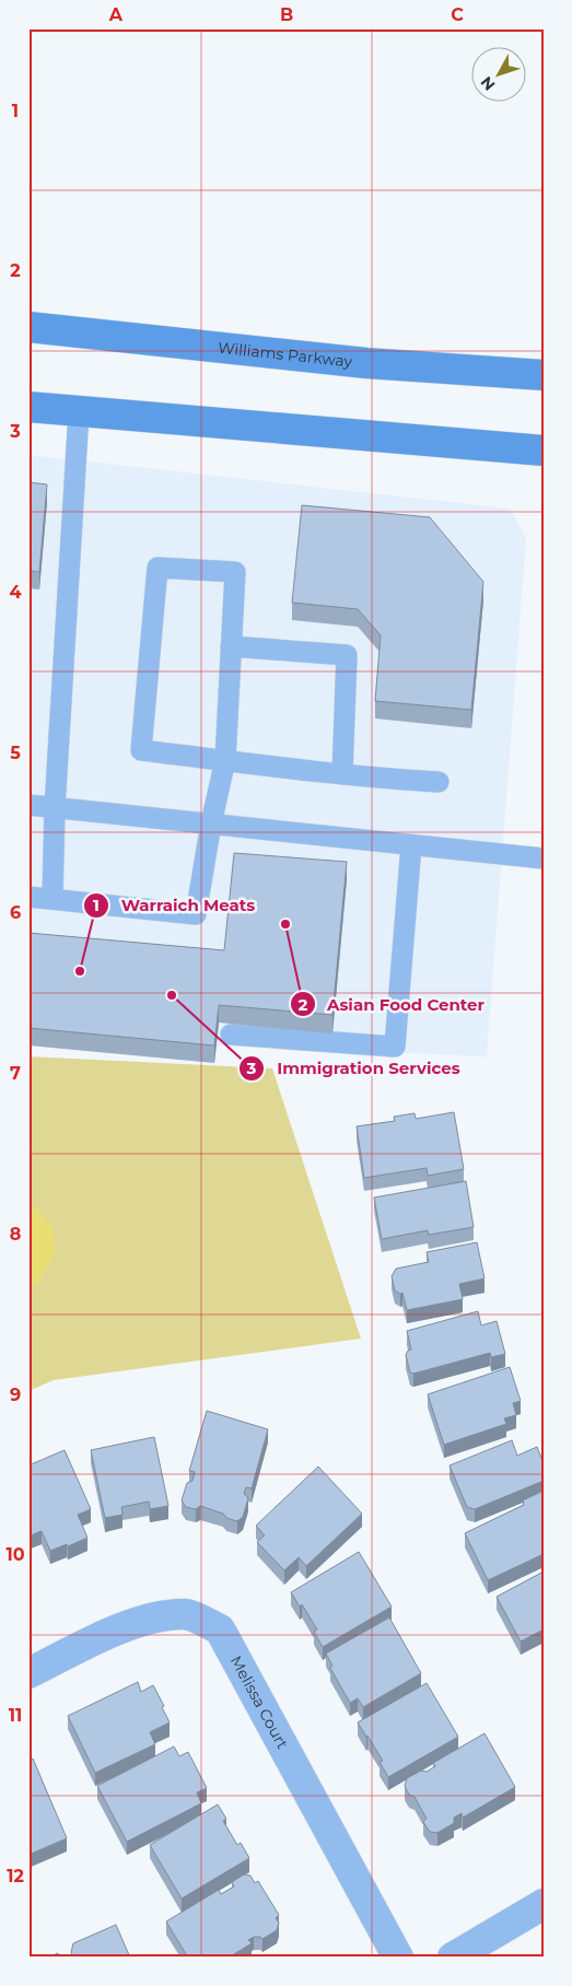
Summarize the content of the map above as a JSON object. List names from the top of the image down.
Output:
{
  "streets": {
    "main road": ["Williams Parkway"],
    "street": ["Melissa Court"]
  },
  "places": ["Asian Food Center", "Warraich Meats", "Immigration Services"],
  "north": "bottom left",
  "grid": {
    "columns": ["A", "B", "C"],
    "rows": [
      "1",
      "2",
      "3",
      "4",
      "5",
      "6",
      "7",
      "8",
      "9",
      "10",
      "11",
      "12"
    ]
  }
}
